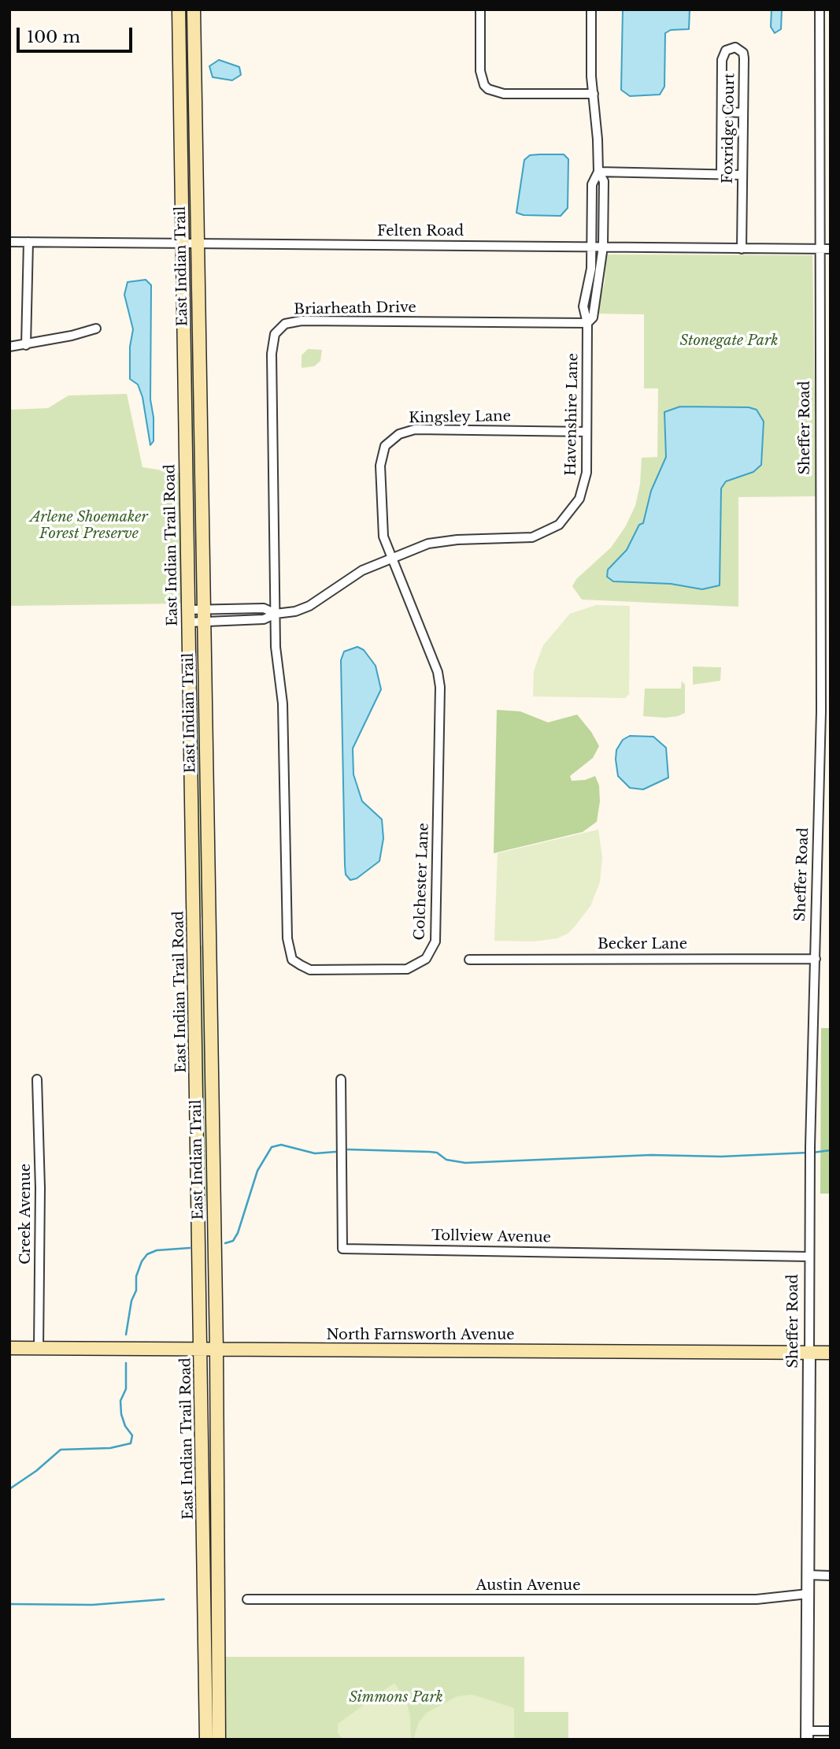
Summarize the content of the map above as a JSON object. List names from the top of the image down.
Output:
{
  "streets": {
    "main road": ["East Indian Trail", "East Indian Trail Road", "North Farnsworth Avenue"],
    "street": [
      "Foxridge Court",
      "Felten Road",
      "Briarheath Drive",
      "Havenshire Lane",
      "Kingsley Lane",
      "Sheffer Road",
      "Colchester Lane",
      "Becker Lane",
      "Creek Avenue",
      "Tollview Avenue",
      "Austin Avenue"
    ]
  },
  "crossings": [
    ["Foxridge Court", "Felten Road"],
    ["Felten Road", "East Indian Trail"],
    ["Felten Road", "Havenshire Lane"],
    ["Felten Road", "Sheffer Road"],
    ["Felten Road", "East Indian Trail Road"],
    ["East Indian Trail", "Havenshire Lane"],
    ["East Indian Trail", "East Indian Trail Road"],
    ["East Indian Trail", "North Farnsworth Avenue"],
    ["Briarheath Drive", "Havenshire Lane"],
    ["Briarheath Drive", "Colchester Lane"],
    ["Havenshire Lane", "Kingsley Lane"],
    ["Havenshire Lane", "East Indian Trail Road"],
    ["Havenshire Lane", "Colchester Lane"],
    ["Kingsley Lane", "Colchester Lane"],
    ["Sheffer Road", "Becker Lane"],
    ["Sheffer Road", "Tollview Avenue"],
    ["Sheffer Road", "North Farnsworth Avenue"],
    ["Sheffer Road", "Austin Avenue"],
    ["East Indian Trail Road", "North Farnsworth Avenue"],
    ["Creek Avenue", "North Farnsworth Avenue"]
  ],
  "parks": ["Stonegate Park", "Arlene Shoemaker Forest Preserve", "Simmons Park"],
  "scale_bar": "100 m"
}
